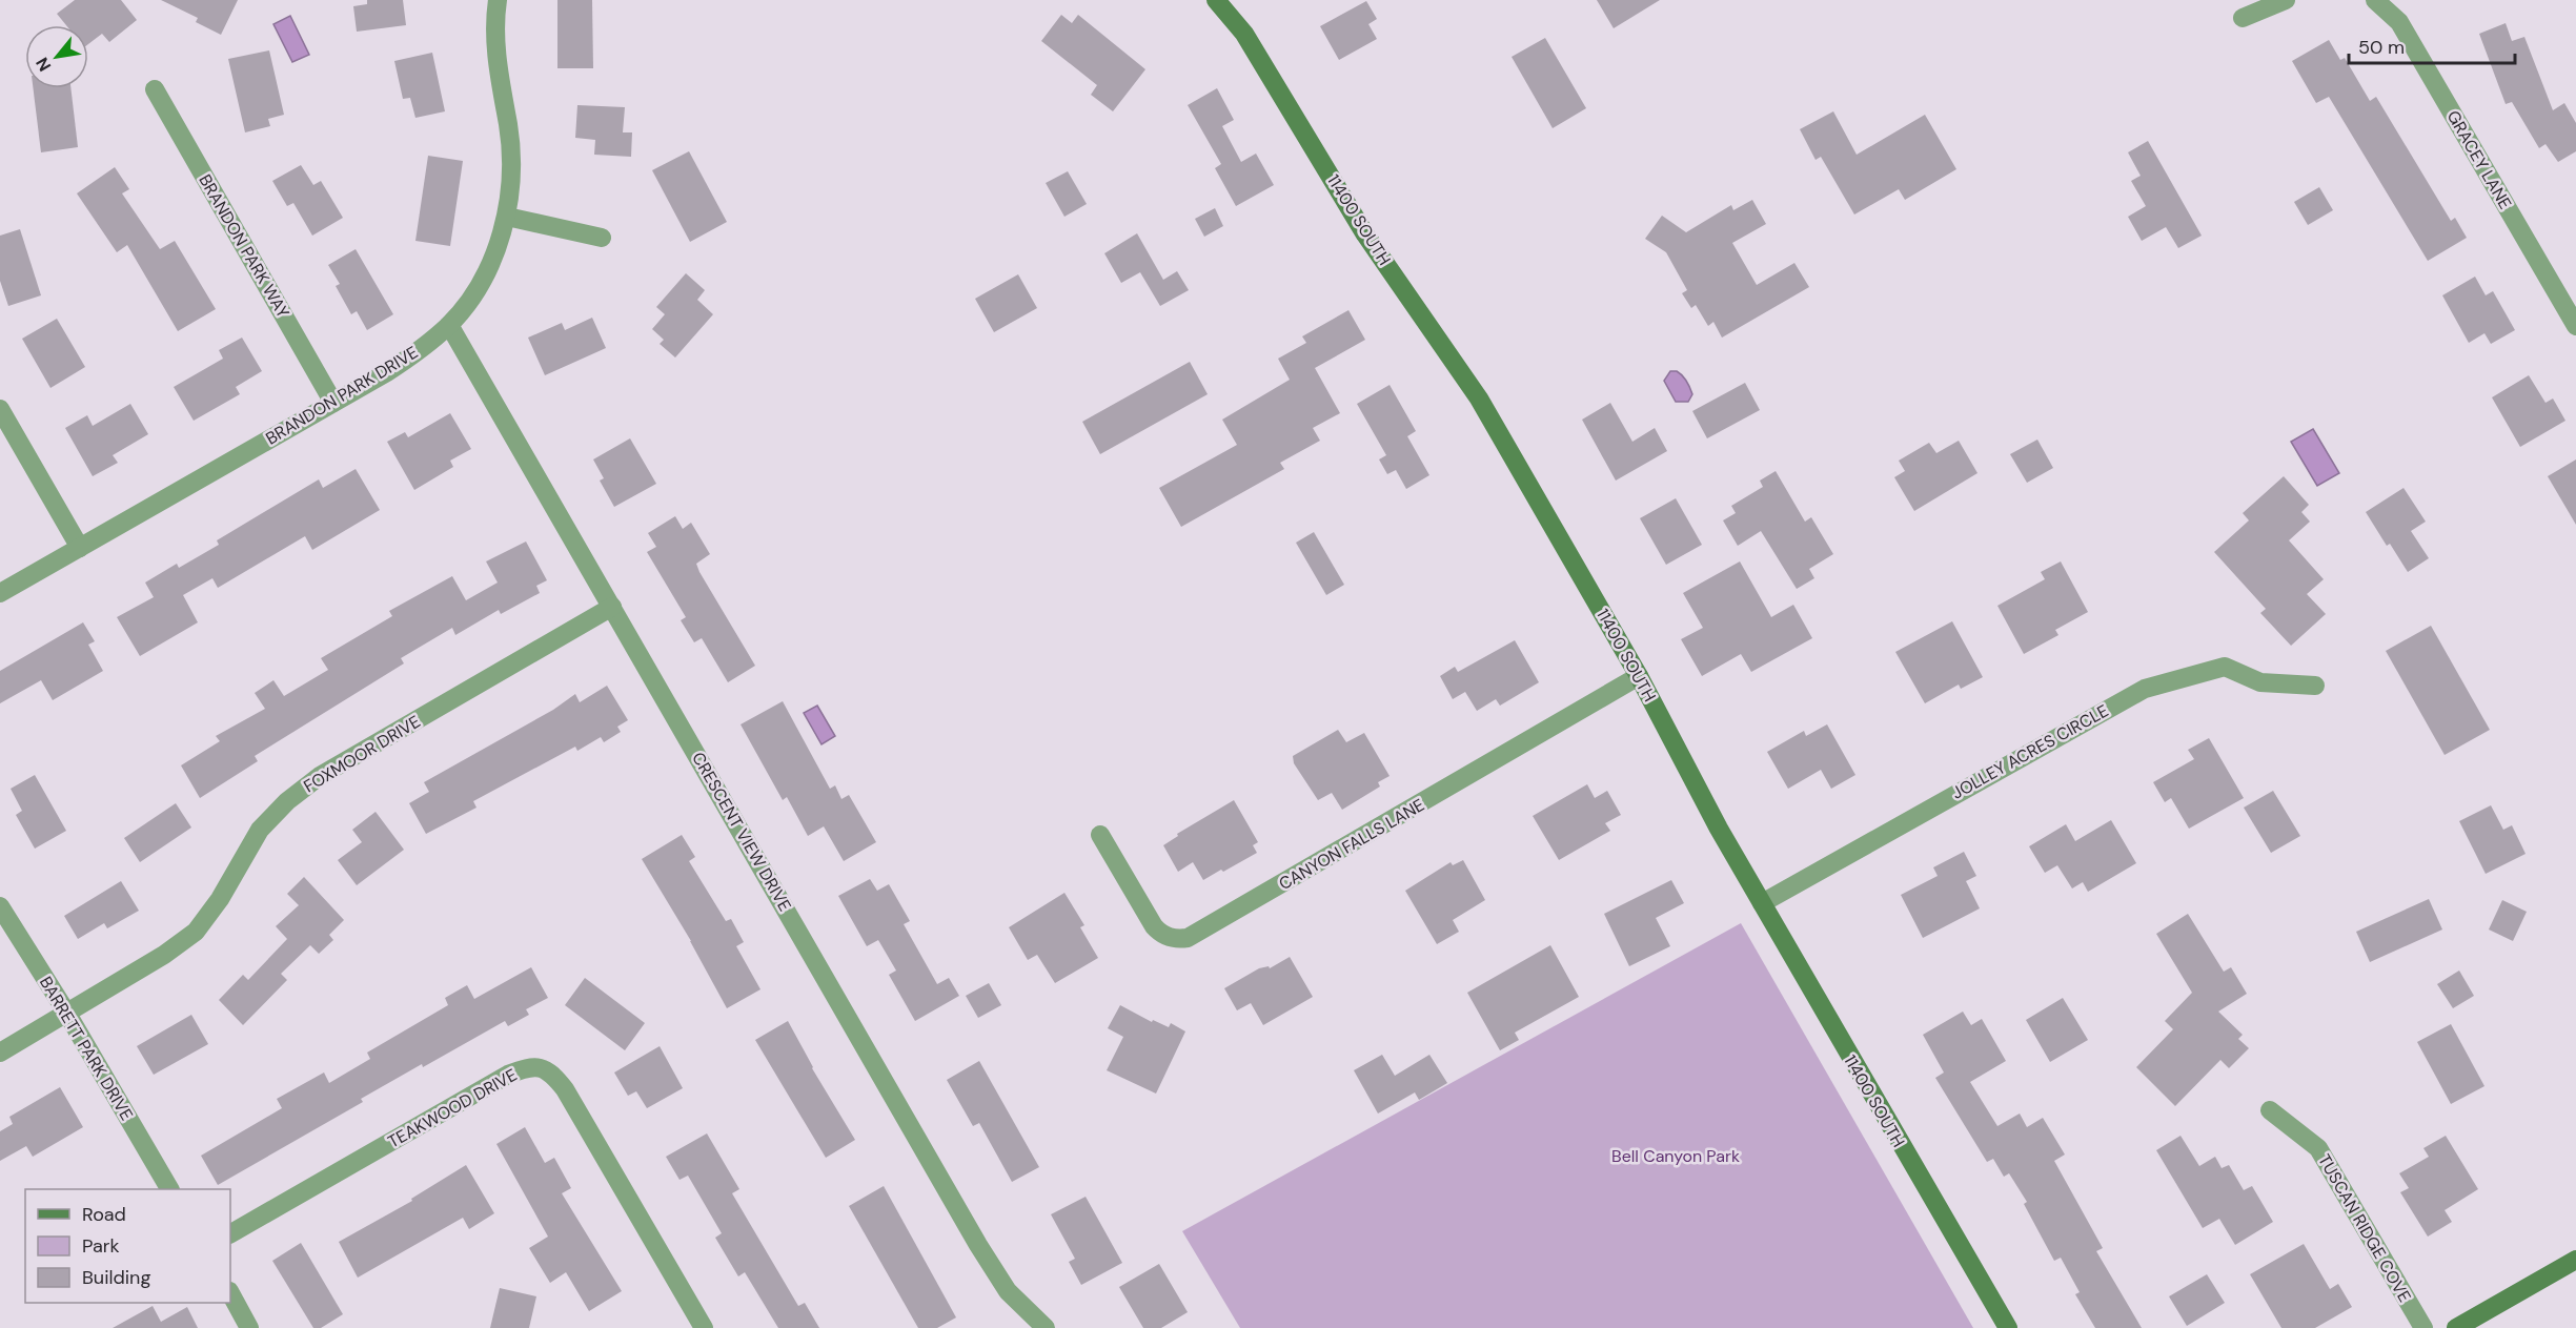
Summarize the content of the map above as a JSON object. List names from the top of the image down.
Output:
{
  "streets": {
    "street": [
      "GRACEY LANE",
      "11400 SOUTH",
      "BRANDON PARK WAY",
      "BRANDON PARK DRIVE",
      "JOLLEY ACRES CIRCLE",
      "FOXMOOR DRIVE",
      "CRESCENT VIEW DRIVE",
      "CANYON FALLS LANE",
      "BARRETT PARK DRIVE",
      "TEAKWOOD DRIVE",
      "TUSCAN RIDGE COVE"
    ]
  },
  "crossings": [
    ["11400 SOUTH", "JOLLEY ACRES CIRCLE"],
    ["11400 SOUTH", "CANYON FALLS LANE"],
    ["BRANDON PARK WAY", "BRANDON PARK DRIVE"],
    ["BRANDON PARK DRIVE", "CRESCENT VIEW DRIVE"],
    ["FOXMOOR DRIVE", "CRESCENT VIEW DRIVE"],
    ["FOXMOOR DRIVE", "BARRETT PARK DRIVE"]
  ],
  "parks": ["Bell Canyon Park"],
  "legend": ["Road", "Park", "Building"],
  "scale_bar": "50 m",
  "north": "bottom left"
}
